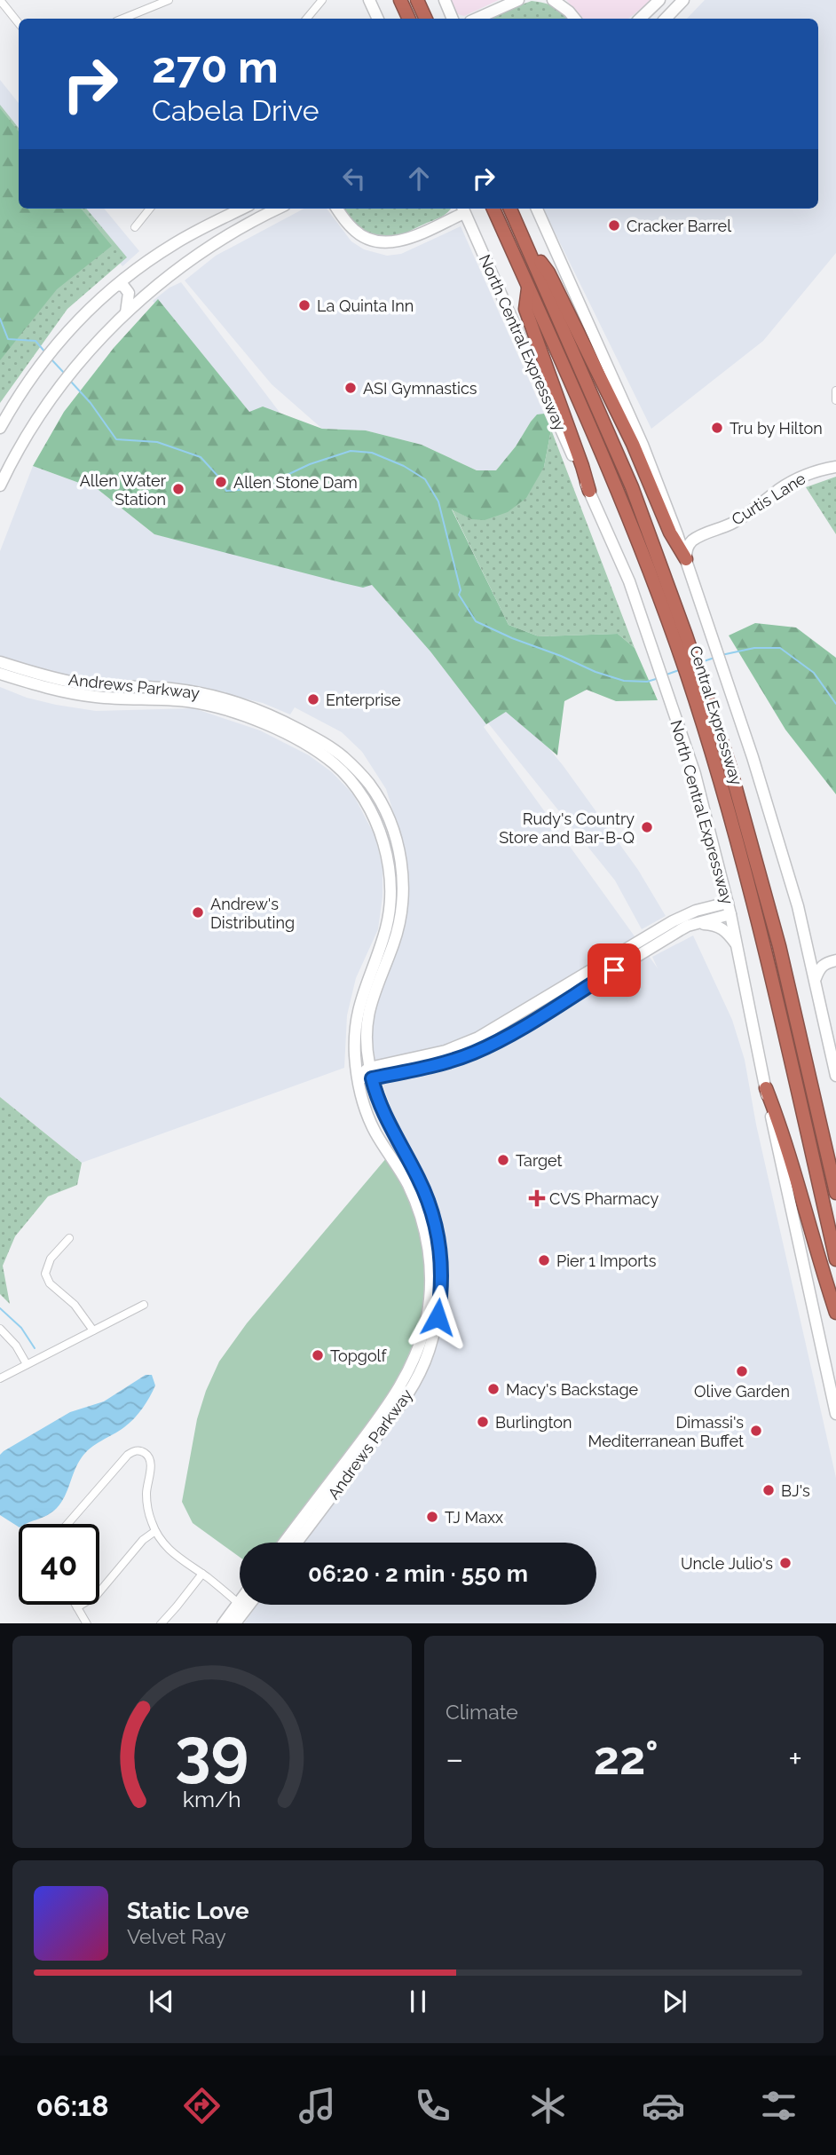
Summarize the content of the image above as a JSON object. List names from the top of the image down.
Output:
{
  "streets": {
    "highway": ["Central Expressway"],
    "main road": ["North Central Expressway", "Curtis Lane", "Andrews Parkway"]
  },
  "places": {
    "other": [
      "Cracker Barrel",
      "La Quinta Inn",
      "ASI Gymnastics",
      "Tru by Hilton",
      "Allen Stone Dam",
      "Allen Water Station",
      "Enterprise",
      "Rudy's Country Store and Bar-B-Q",
      "Andrew's Distributing",
      "Target",
      "Pier 1 Imports",
      "Topgolf",
      "Olive Garden",
      "Macy's Backstage",
      "Burlington",
      "Dimassi's Mediterranean Buffet",
      "BJ's",
      "TJ Maxx",
      "Uncle Julio's"
    ],
    "health": ["CVS Pharmacy"]
  },
  "page": {
    "turn": ["270 m", "Cabela Drive"],
    "limit": "40",
    "trip": "06:20 · 2 min · 550 m",
    "tile": "Climate",
    "heat": ["−", "22°", "+"],
    "song": ["Static Love", "Velvet Ray"],
    "tabs": "06:18",
    "gauge": ["39", "km/h"]
  }
}
